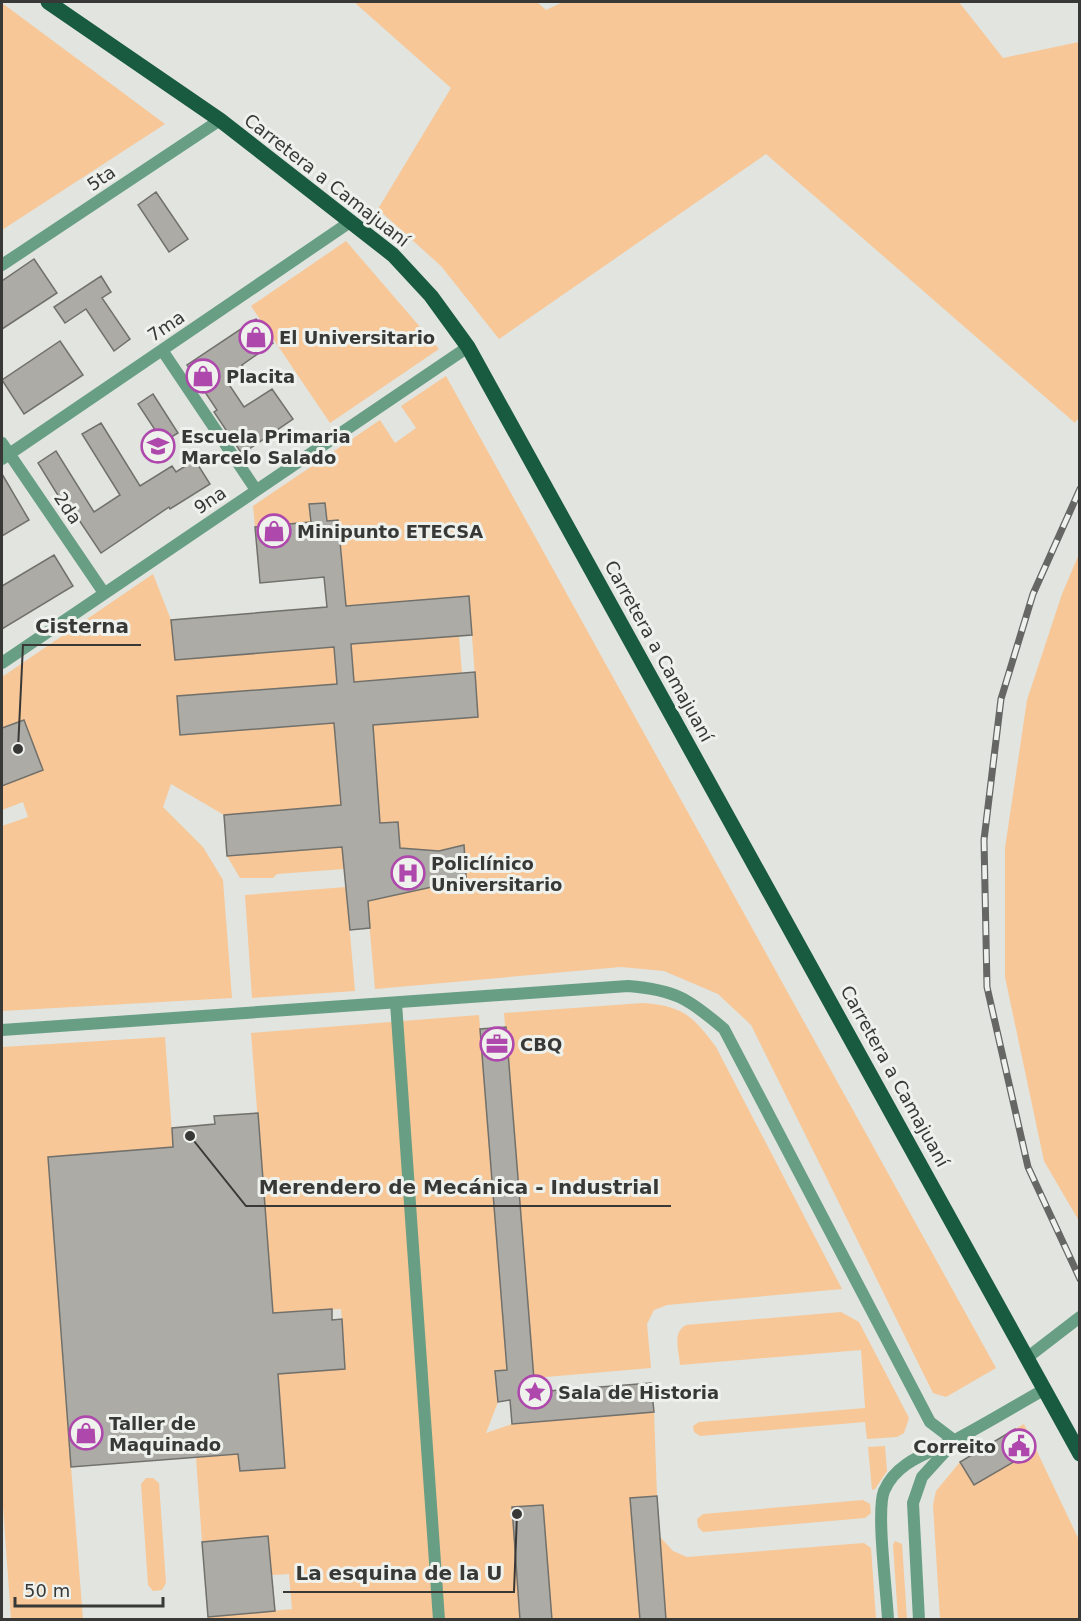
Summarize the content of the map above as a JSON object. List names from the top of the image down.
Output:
{
  "streets": {
    "main road": ["Carretera a Camajuaní"],
    "street": [
      "5ta",
      "7ma",
      "9na",
      "2da"
    ]
  },
  "crossings": [
    ["5ta", "Carretera a Camajuaní"],
    ["Carretera a Camajuaní", "7ma"],
    ["Carretera a Camajuaní", "9na"],
    ["7ma", "2da"],
    ["9na", "2da"]
  ],
  "places": {
    "shop": [
      "El Universitario",
      "Placita",
      "Minipunto ETECSA",
      "Taller de Maquinado"
    ],
    "school or university": ["Escuela Primaria Marcelo Salado"],
    "other": ["Cisterna", "Merendero de Mecánica - Industrial", "La esquina de la U"],
    "hospital": ["Policlínico Universitario"],
    "office": ["CBQ"],
    "place": ["Sala de Historia"],
    "public building": ["Correito"]
  },
  "scale_bar": "50 m"
}
